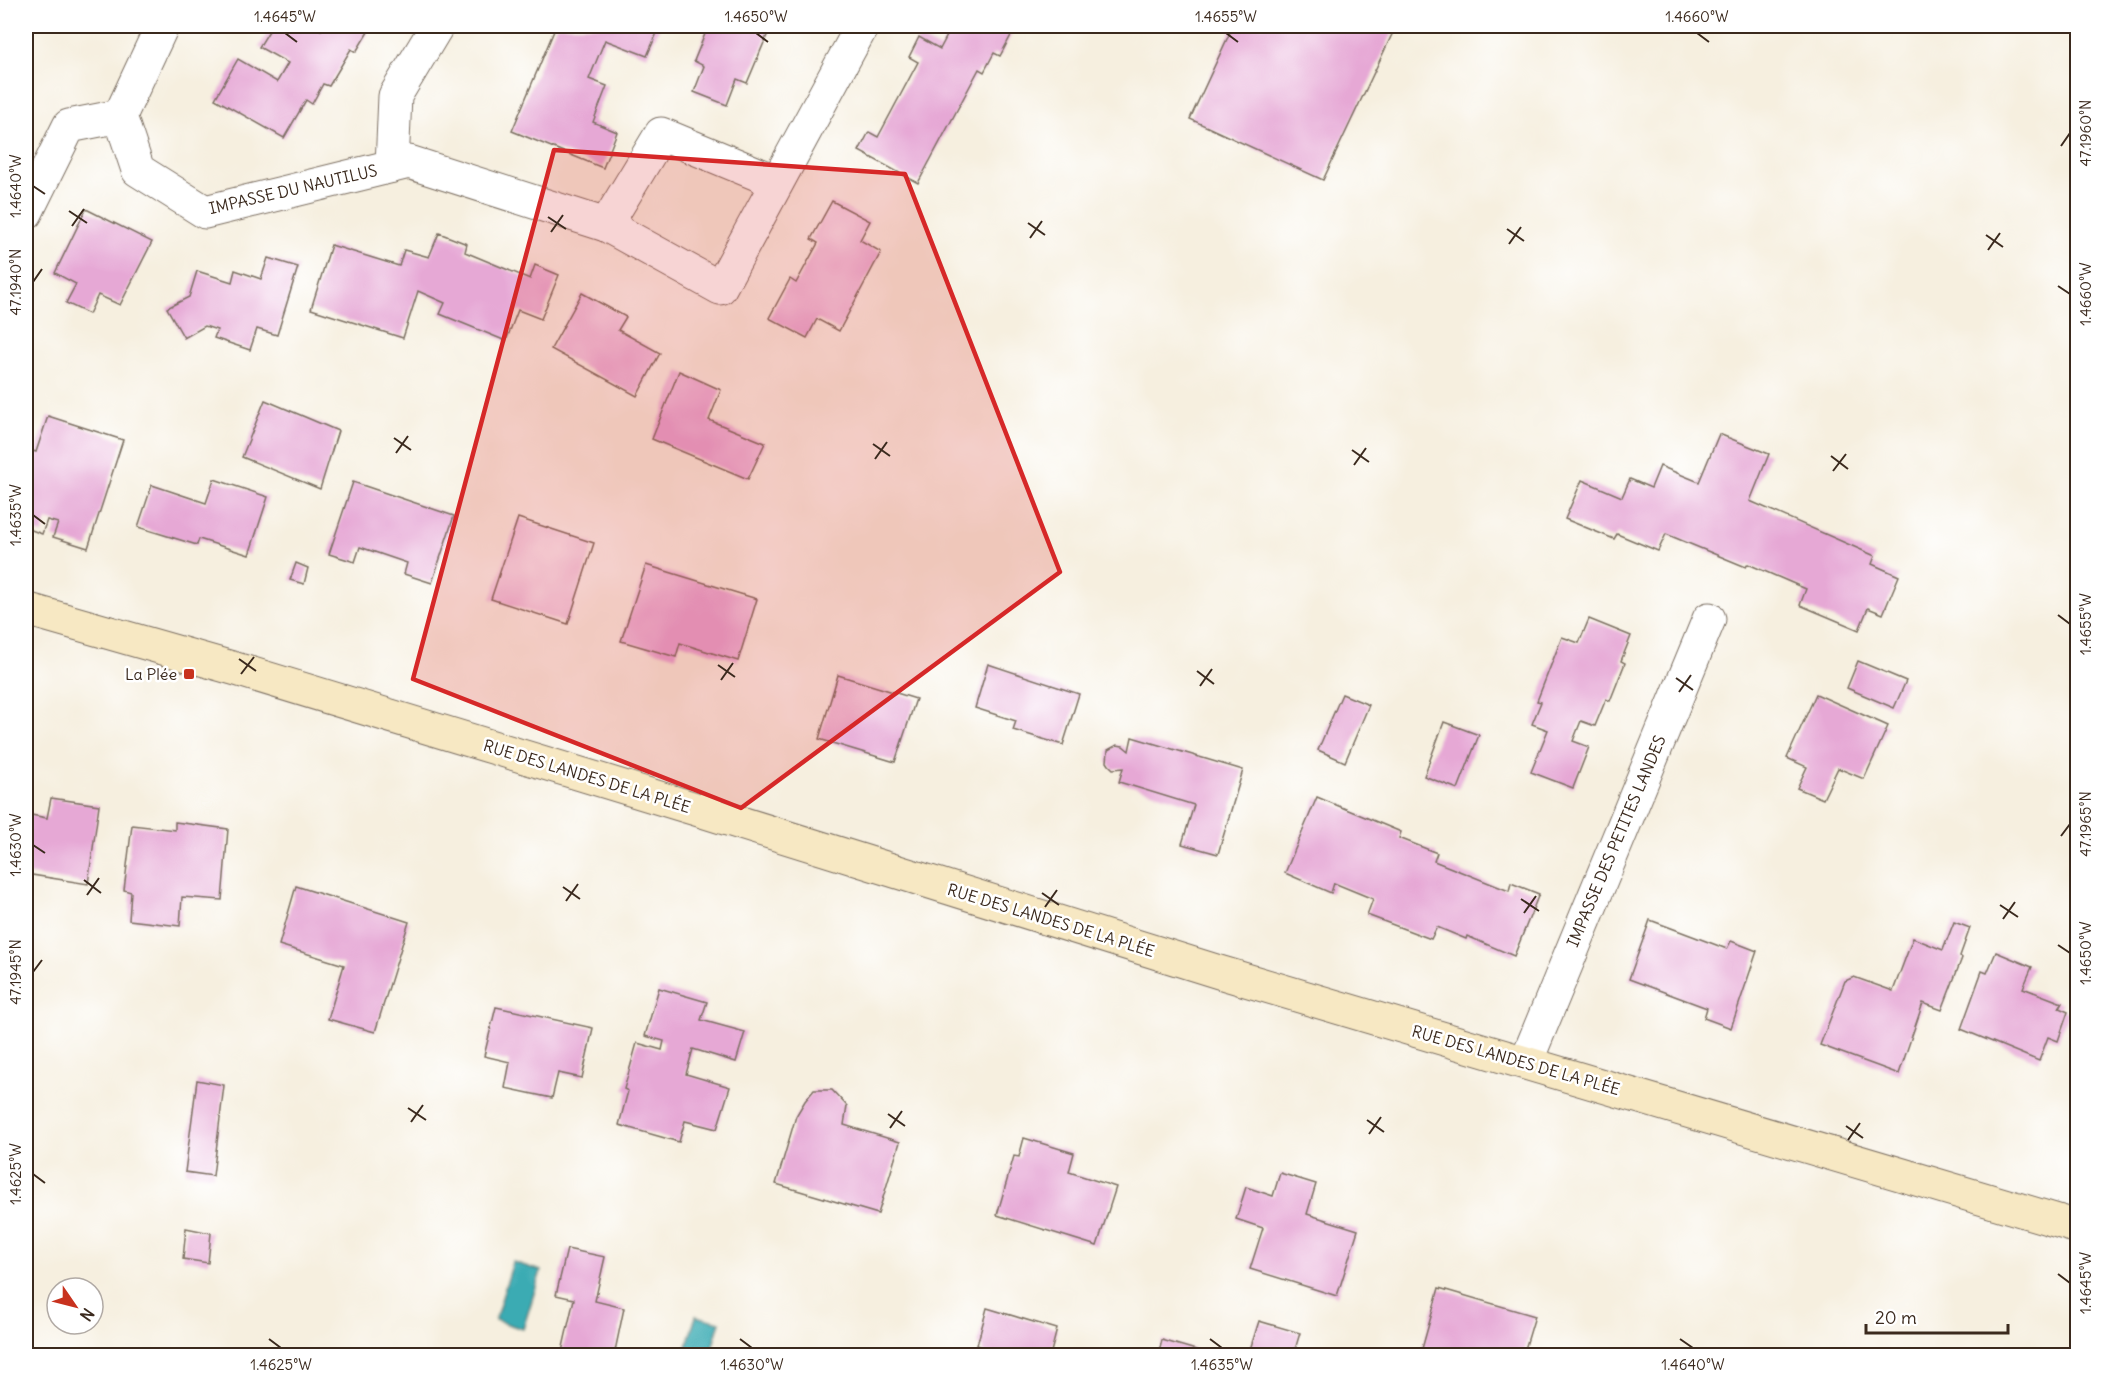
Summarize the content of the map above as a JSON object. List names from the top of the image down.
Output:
{
  "streets": {
    "street": ["IMPASSE DU NAUTILUS", "RUE DES LANDES DE LA PLÉE", "IMPASSE DES PETITES LANDES"]
  },
  "crossings": [
    ["RUE DES LANDES DE LA PLÉE", "IMPASSE DES PETITES LANDES"]
  ],
  "places": {
    "transit": ["La Plée"]
  },
  "scale_bar": "20 m",
  "north": "bottom right",
  "coordinates": [
    "1.4645°W",
    "1.4650°W",
    "1.4655°W",
    "1.4660°W",
    "47.1960°N",
    "1.4640°W",
    "47.1940°N",
    "1.4635°W",
    "47.1965°N",
    "1.4630°W",
    "47.1945°N",
    "1.4625°W"
  ]
}
